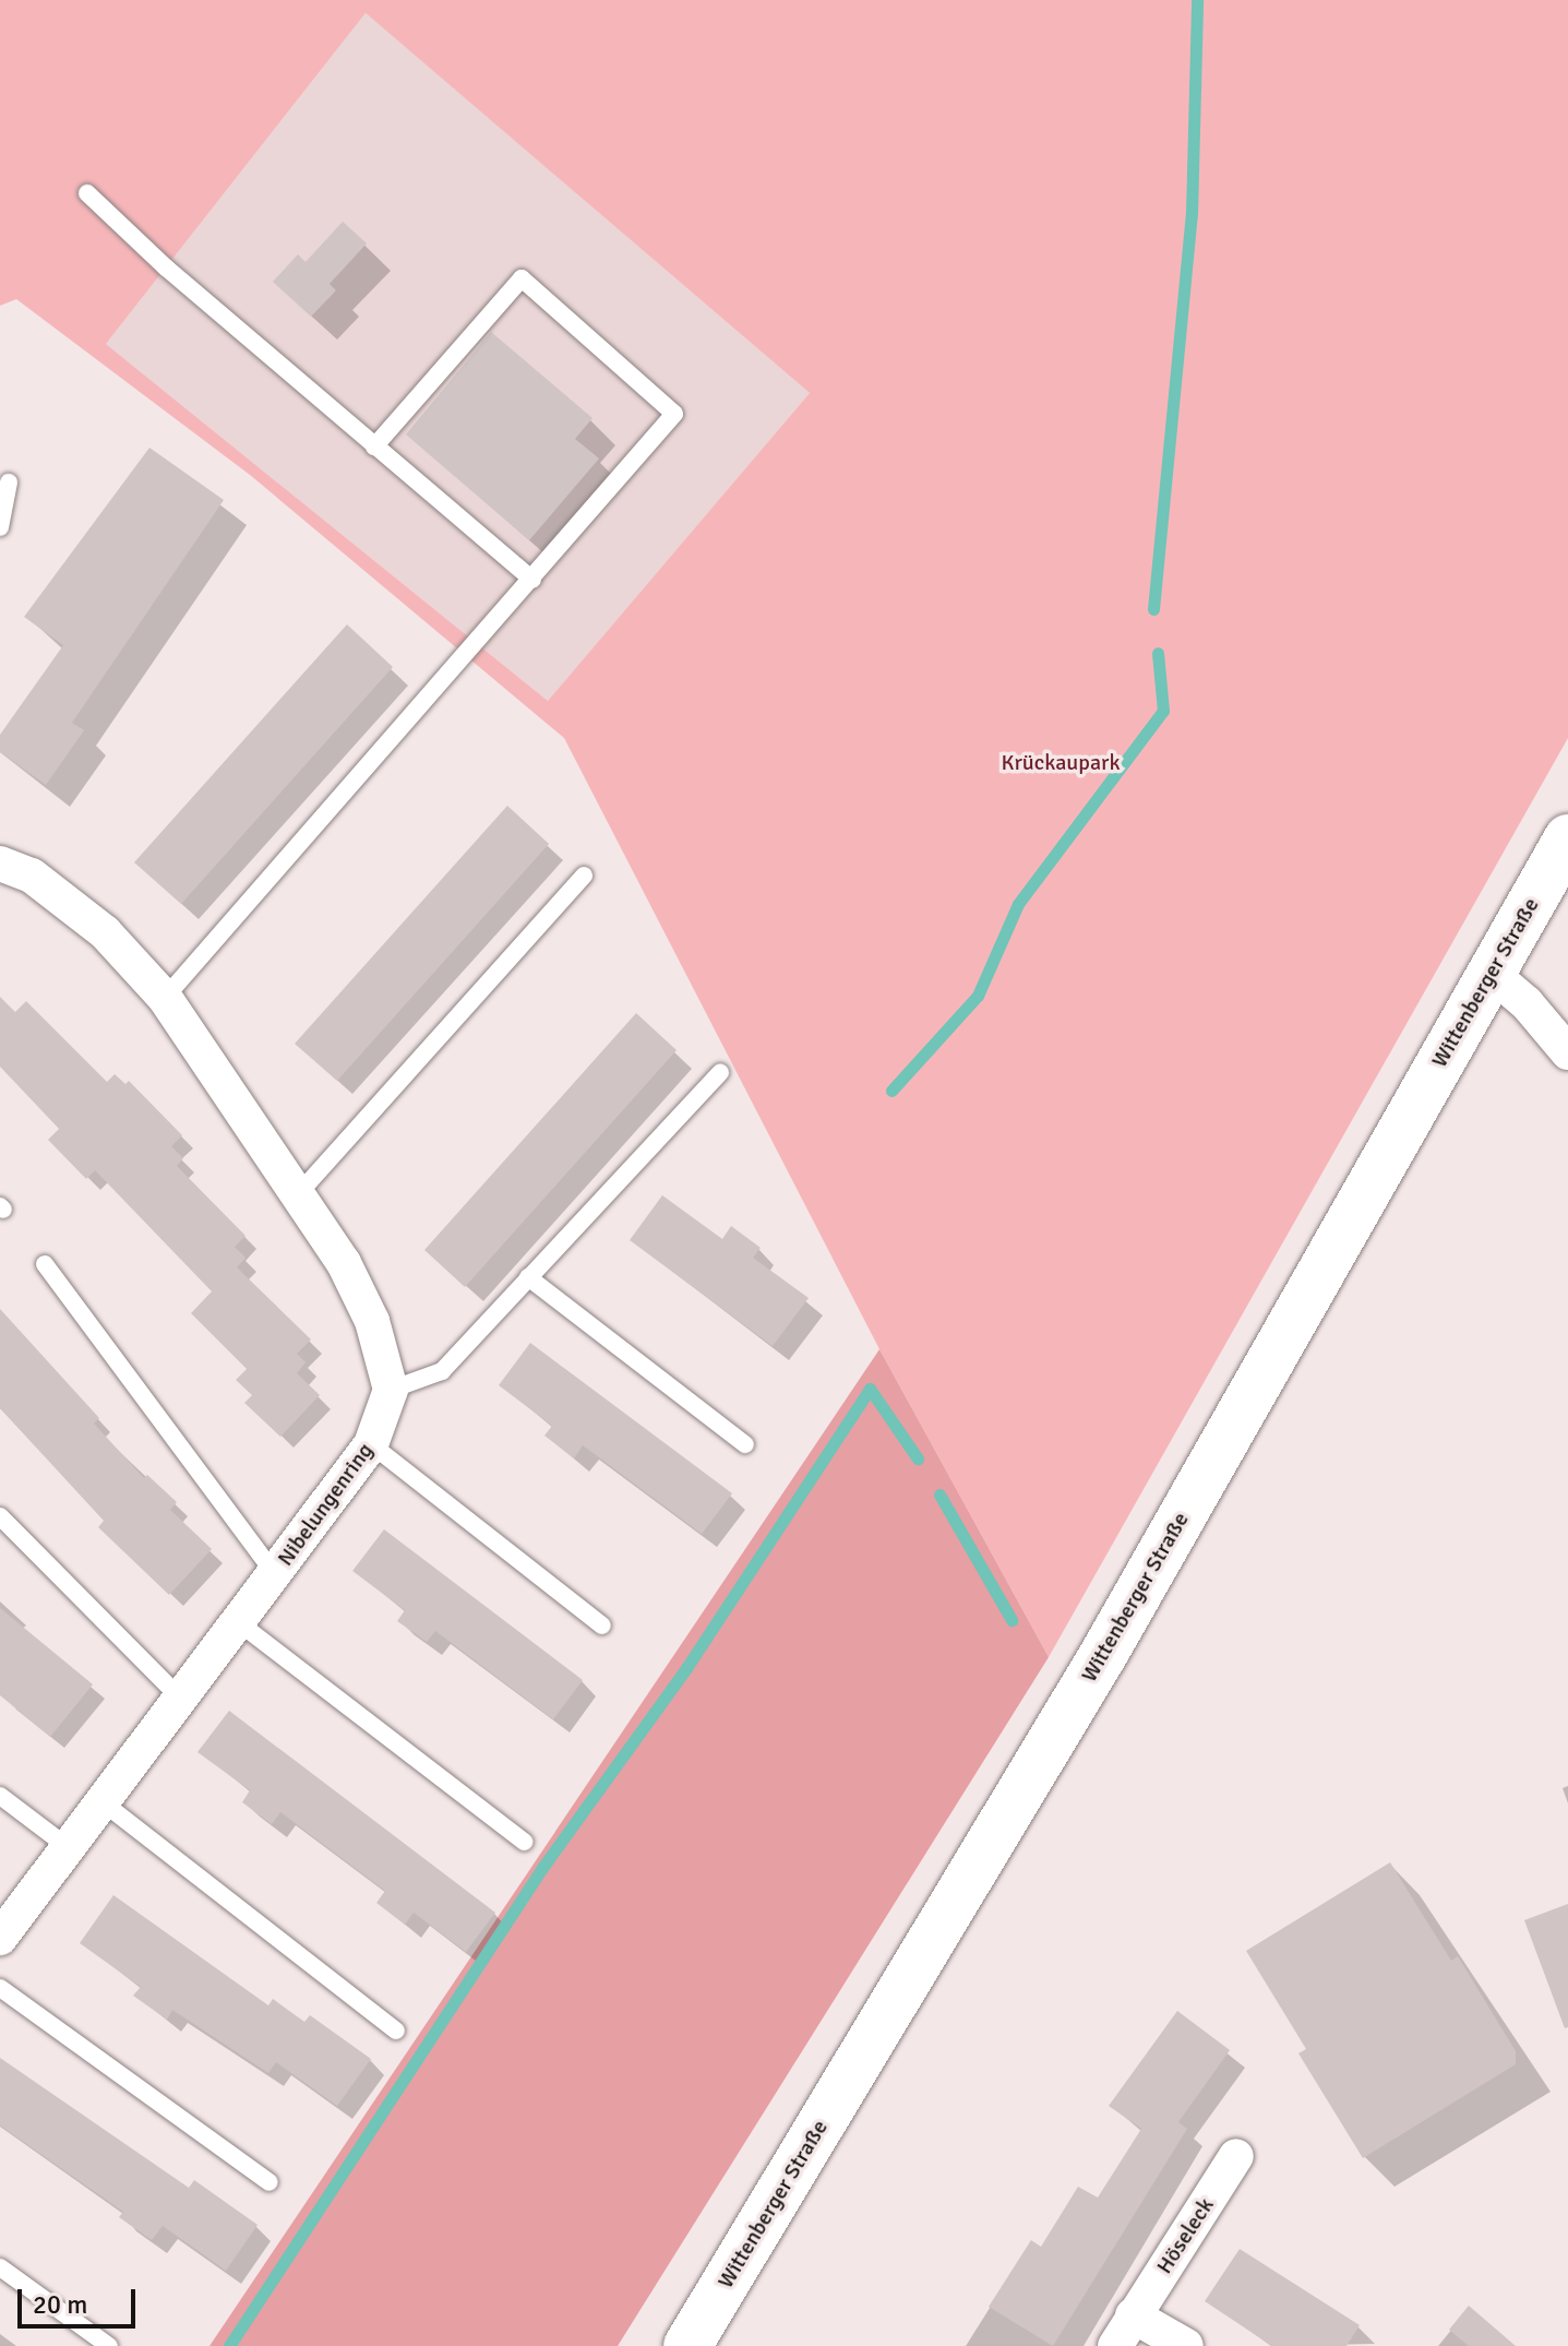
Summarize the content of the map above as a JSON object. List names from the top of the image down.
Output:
{
  "streets": {
    "main road": ["Wittenberger Straße"],
    "street": ["Nibelungenring", "Höseleck"]
  },
  "parks": ["Krückaupark"],
  "scale_bar": "20 m"
}
